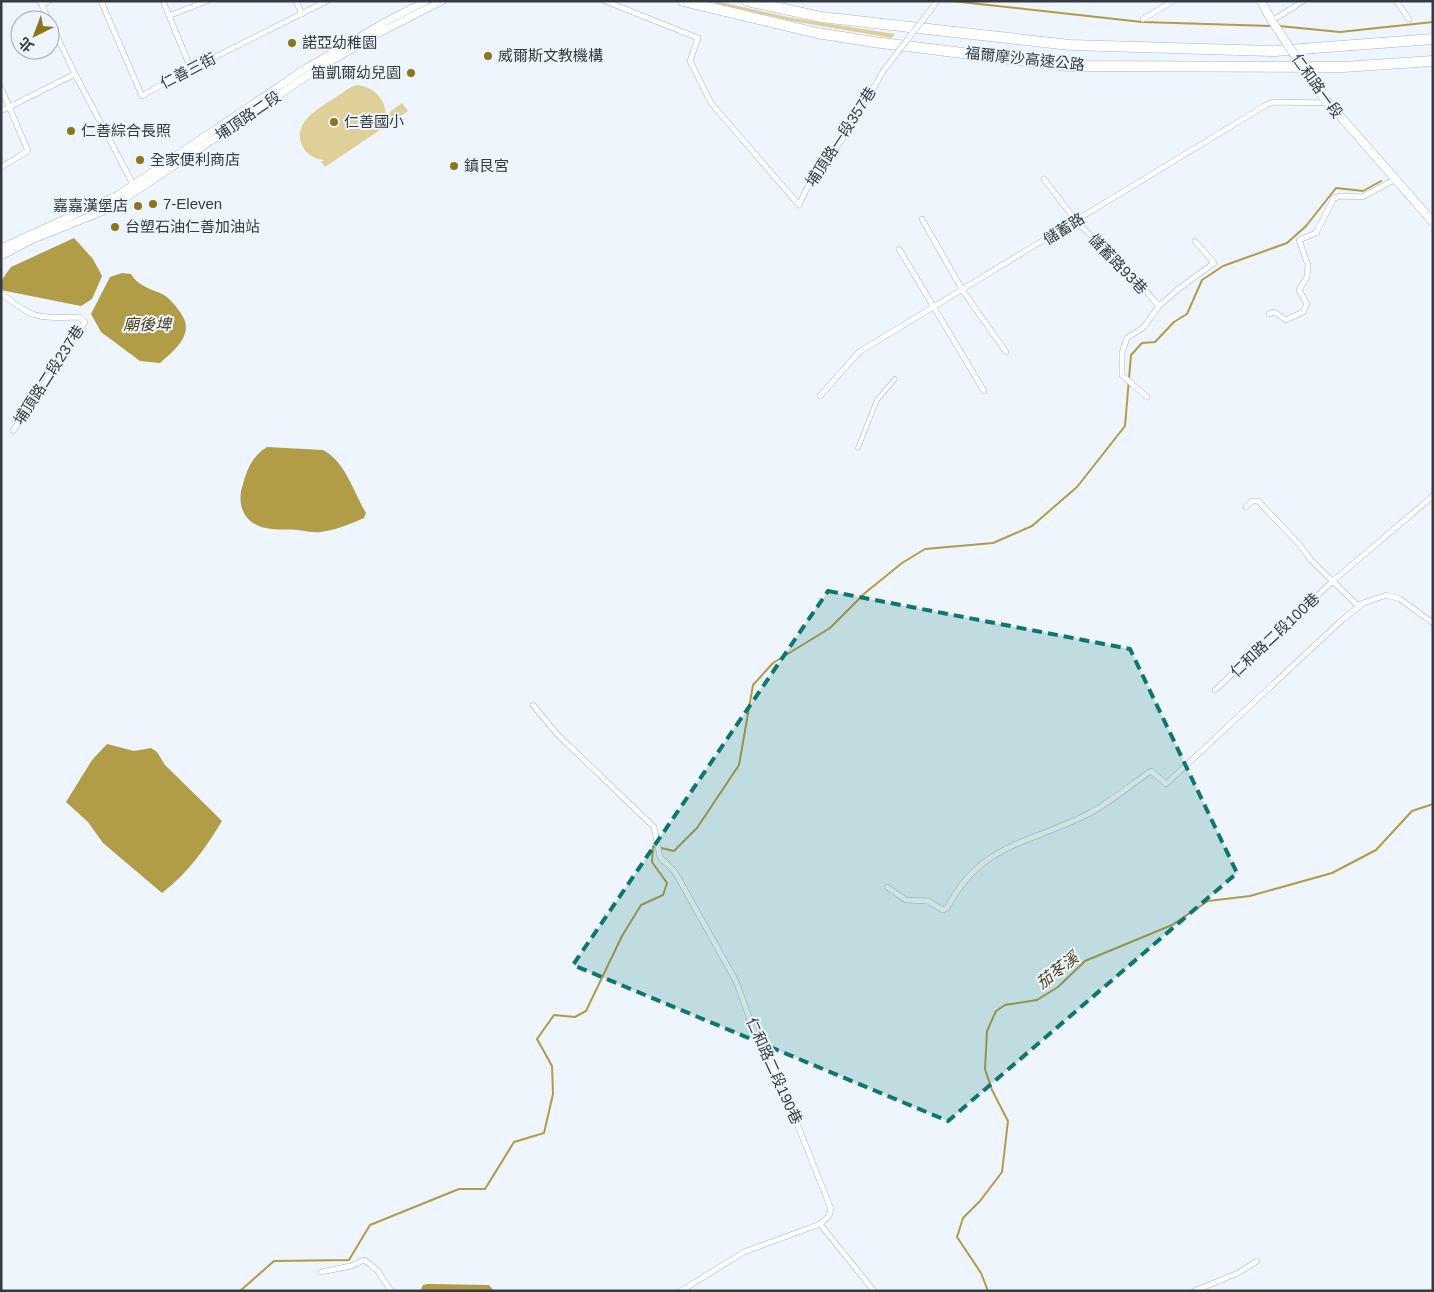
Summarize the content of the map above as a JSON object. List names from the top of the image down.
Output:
{
  "streets": {
    "highway": ["福爾摩沙高速公路"],
    "main road": ["仁和路一段"],
    "street": [
      "仁善三街",
      "埔頂路二段",
      "埔頂路一段357巷",
      "儲蓄路",
      "儲蓄路93巷",
      "埔頂路二段237巷",
      "仁和路二段100巷",
      "仁和路二段190巷"
    ]
  },
  "crossings": [
    ["仁和路一段", "儲蓄路"],
    ["儲蓄路", "儲蓄路93巷"]
  ],
  "water": ["廟後埤", "茄苳溪"],
  "places": [
    "諾亞幼稚園",
    "威爾斯文教機構",
    "笛凱爾幼兒園",
    "仁善國小",
    "仁善綜合長照",
    "全家便利商店",
    "鎮艮宮",
    "7-Eleven",
    "嘉嘉漢堡店",
    "台塑石油仁善加油站"
  ],
  "north": "bottom left"
}
